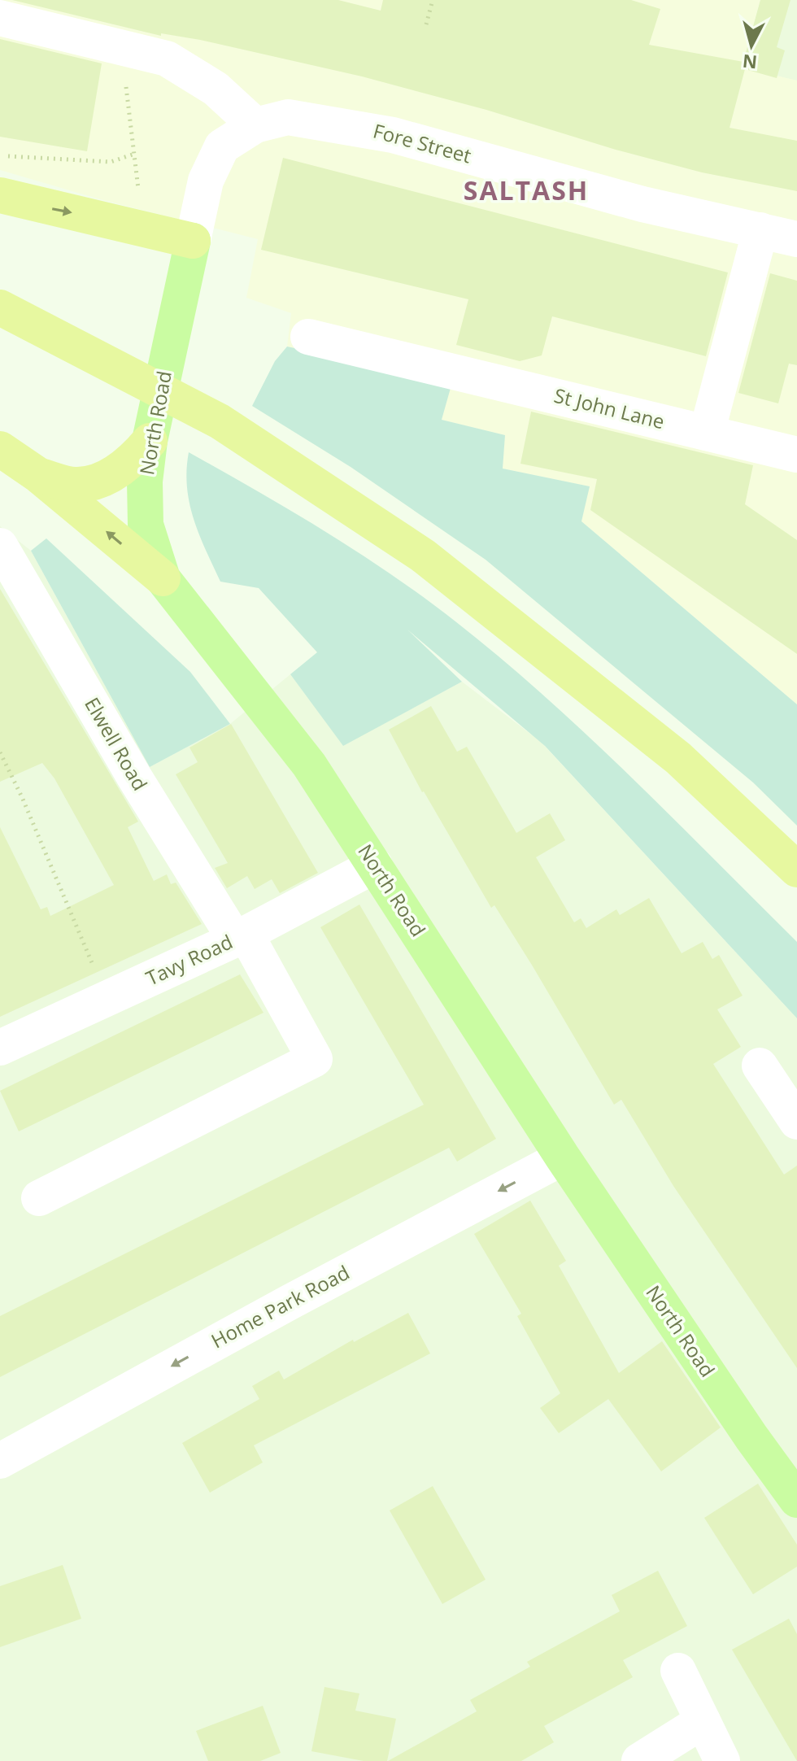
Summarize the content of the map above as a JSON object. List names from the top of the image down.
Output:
{
  "streets": {
    "main road": ["North Road"],
    "street": [
      "Fore Street",
      "St John Lane",
      "Elwell Road",
      "Tavy Road",
      "Home Park Road"
    ]
  },
  "crossings": [
    ["Fore Street", "North Road"],
    ["North Road", "Tavy Road"],
    ["North Road", "Home Park Road"],
    ["Elwell Road", "Tavy Road"]
  ],
  "one_way": ["Home Park Road"],
  "districts": ["SALTASH"],
  "north": "bottom"
}
